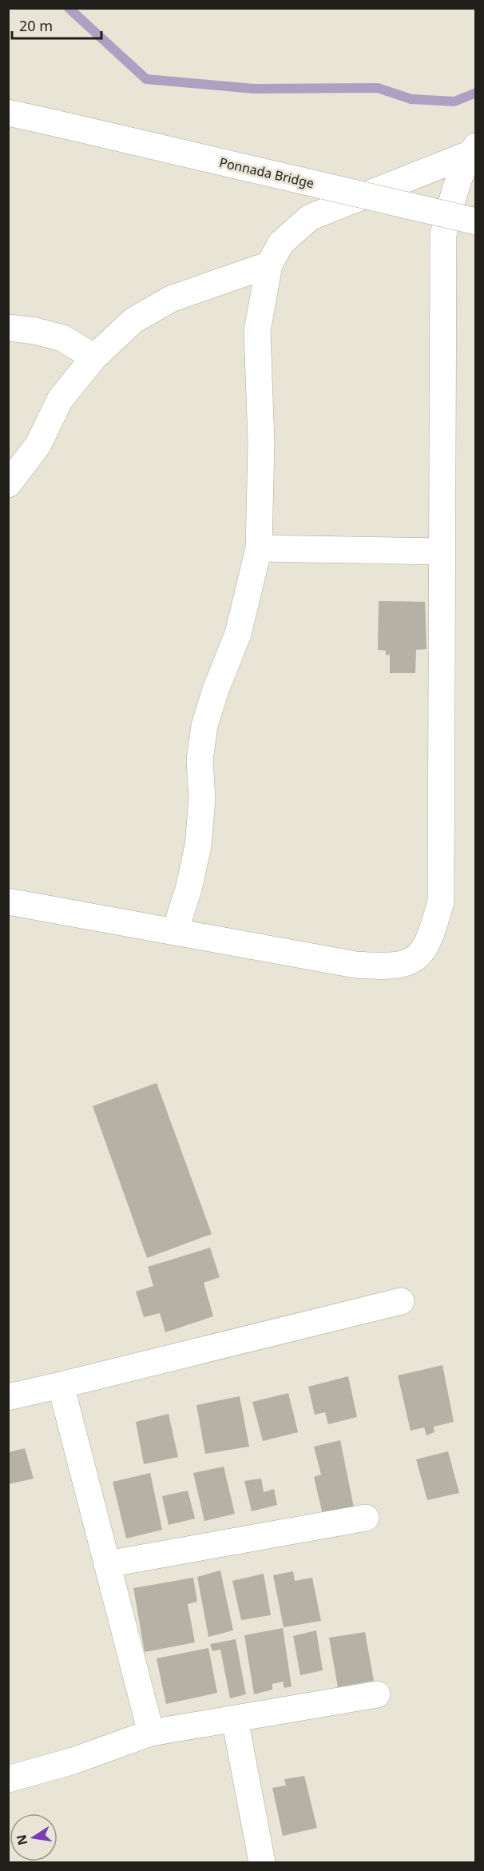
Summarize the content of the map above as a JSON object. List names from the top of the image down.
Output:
{
  "streets": {
    "street": ["Ponnada Bridge"]
  },
  "scale_bar": "20 m",
  "north": "left"
}
